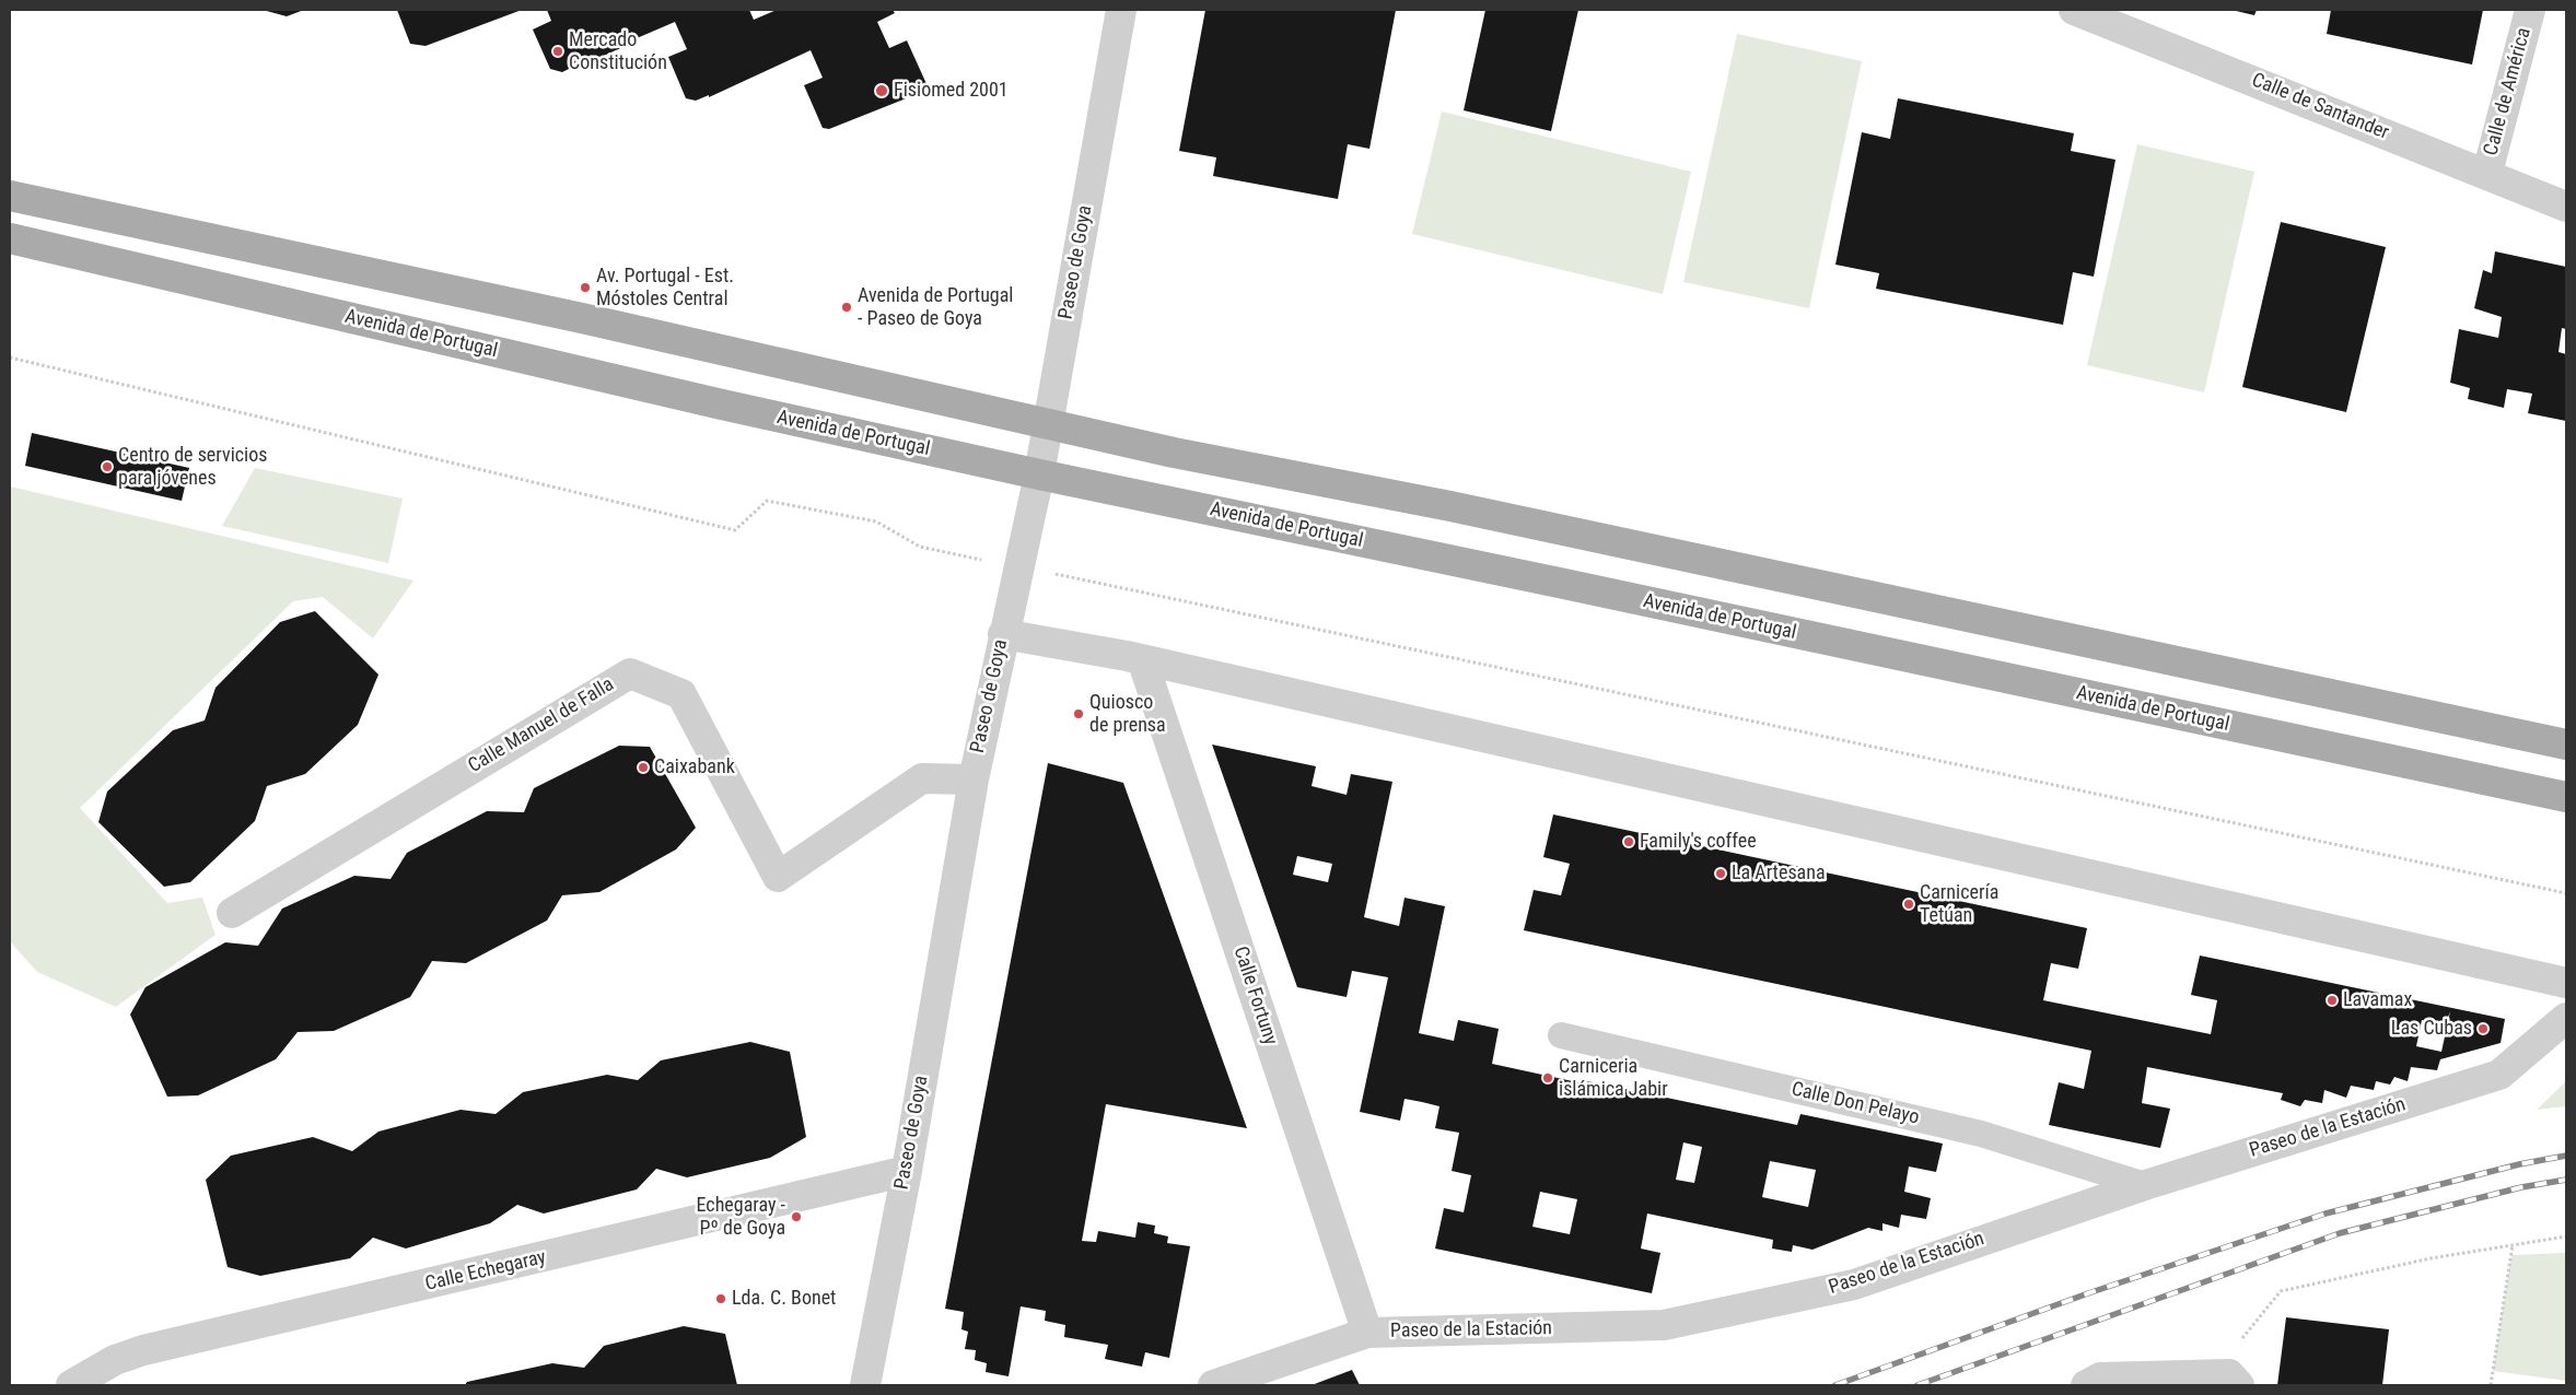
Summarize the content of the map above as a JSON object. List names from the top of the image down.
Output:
{
  "streets": {
    "main road": ["Avenida de Portugal"],
    "street": [
      "Calle de América",
      "Calle de Santander",
      "Paseo de Goya",
      "Calle Manuel de Falla",
      "Calle Fortuny",
      "Paseo de la Estación",
      "Calle Echegaray"
    ],
    "lane": ["Calle Don Pelayo"]
  },
  "crossings": [
    ["Calle de América", "Calle de Santander"],
    ["Paseo de Goya", "Avenida de Portugal"],
    ["Paseo de Goya", "Calle Manuel de Falla"],
    ["Paseo de Goya", "Calle Echegaray"],
    ["Calle Fortuny", "Paseo de la Estación"],
    ["Calle Don Pelayo", "Paseo de la Estación"]
  ],
  "places": [
    "Mercado Constitución",
    "Fisiomed 2001",
    "Av. Portugal - Est. Móstoles Central",
    "Avenida de Portugal - Paseo de Goya",
    "Centro de servicios para jóvenes",
    "Quiosco de prensa",
    "Caixabank",
    "Family's coffee",
    "La Artesana",
    "Carnicería Tetúan",
    "Lavamax",
    "Las Cubas",
    "Carniceria islámica Jabir",
    "Echegaray - Pº de Goya",
    "Lda. C. Bonet"
  ]
}
